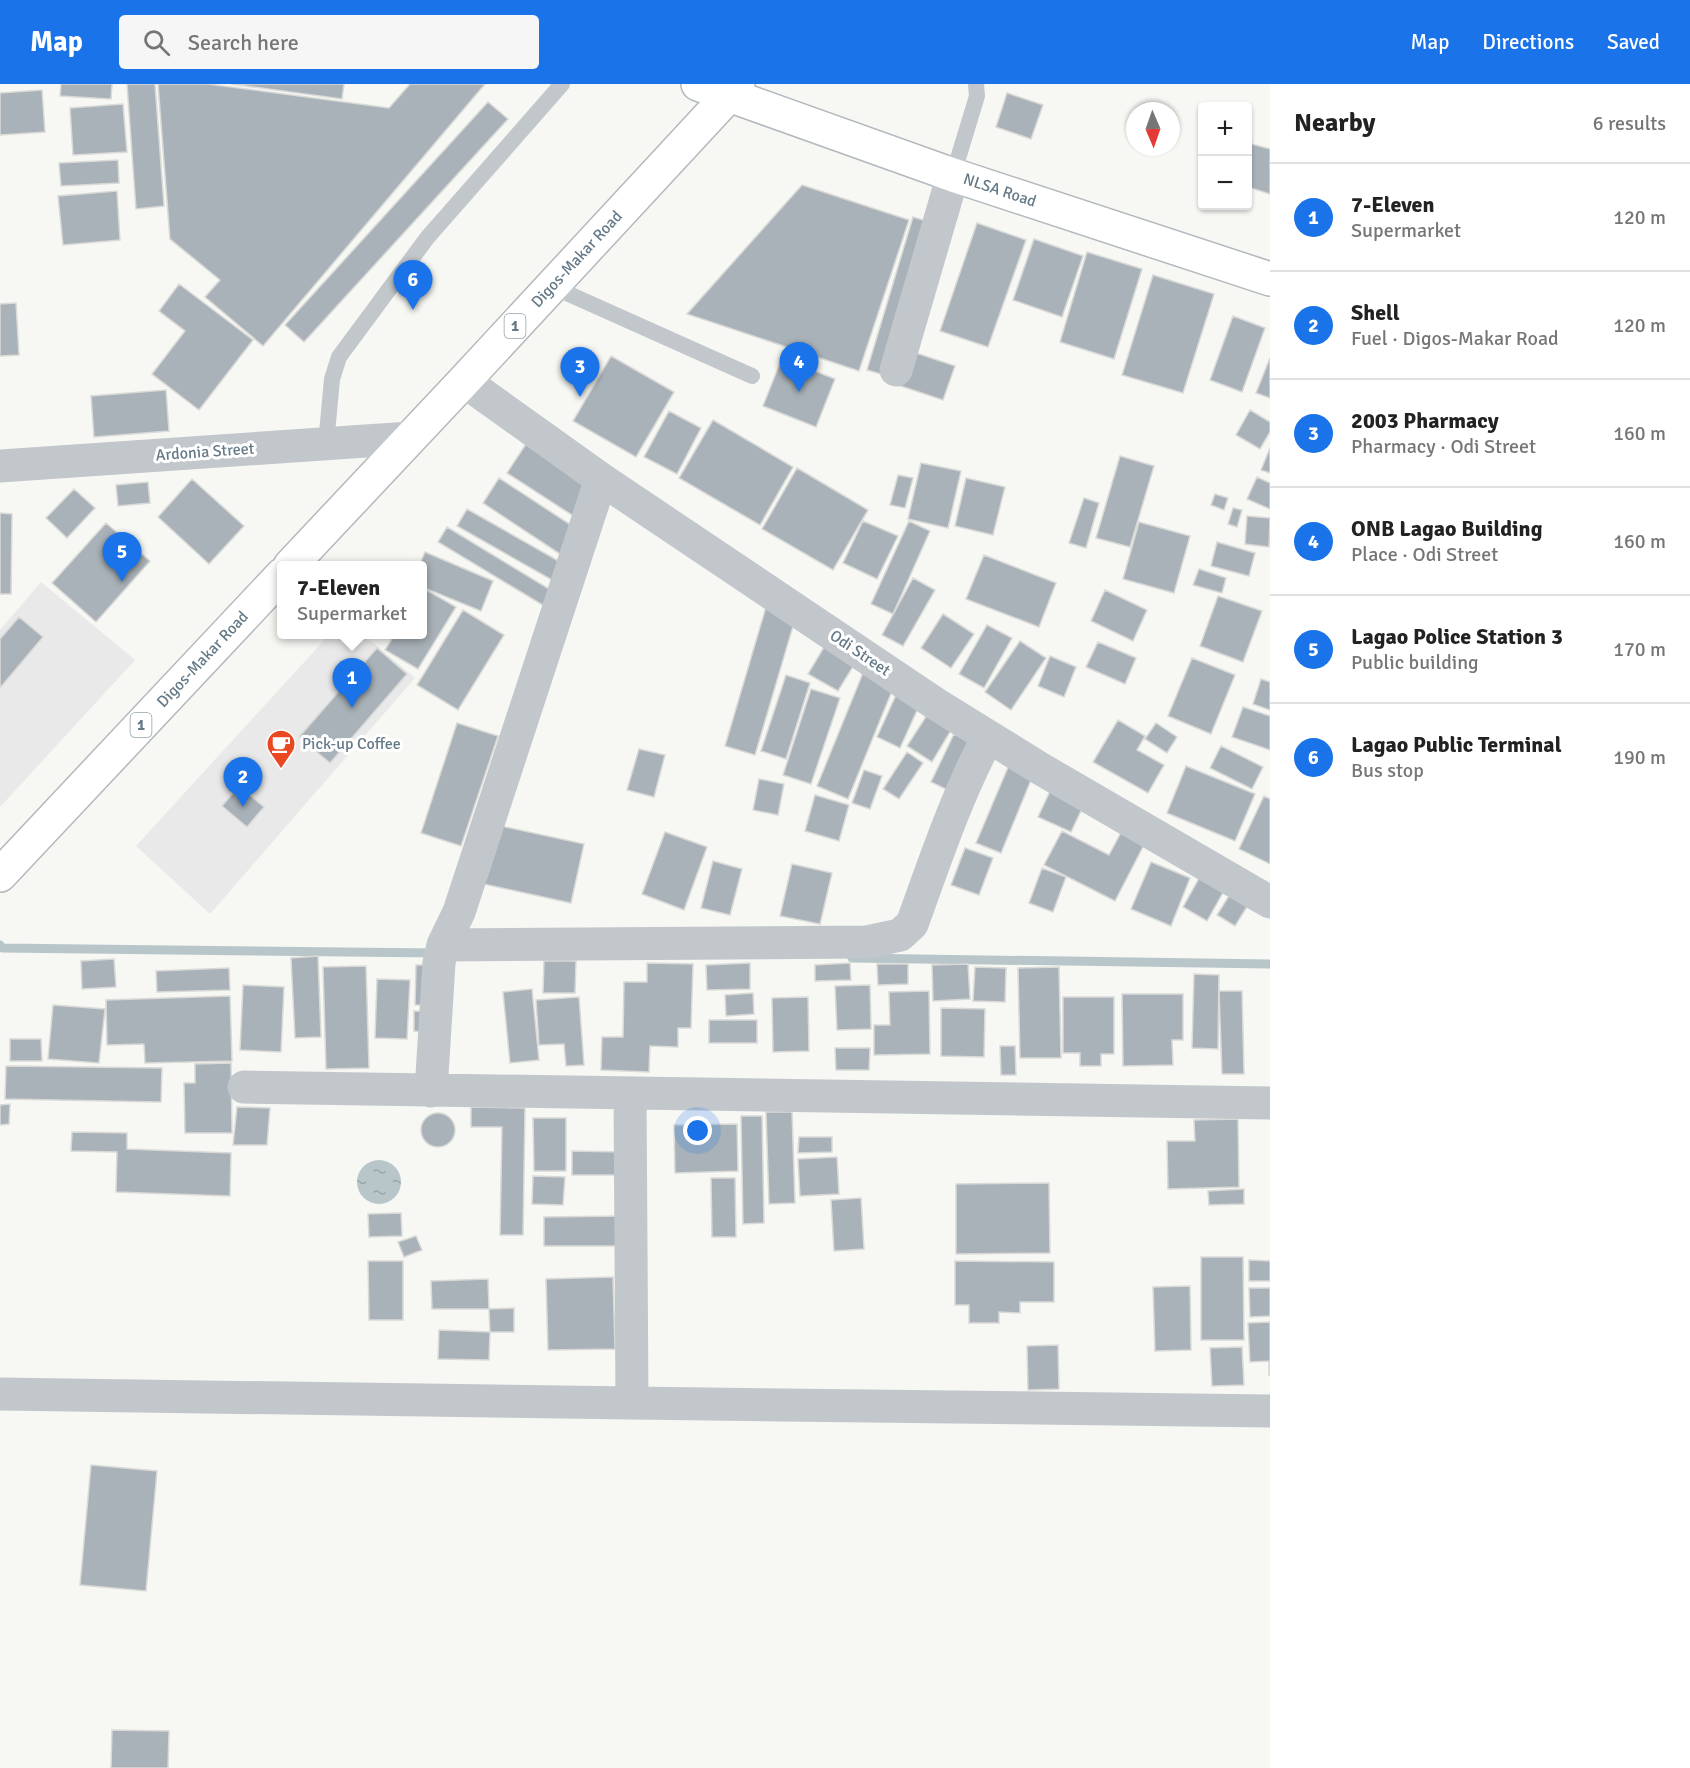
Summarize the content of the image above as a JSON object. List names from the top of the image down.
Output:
{
  "streets": {
    "main road": ["NLSA Road", "Digos-Makar Road", "1"],
    "street": ["Ardonia Street", "Odi Street"]
  },
  "crossings": [
    ["NLSA Road", "Digos-Makar Road"],
    ["Digos-Makar Road", "Ardonia Street"],
    ["Digos-Makar Road", "Odi Street"]
  ],
  "places": {
    "cafe": ["Pick-up Coffee"]
  },
  "north": "bottom",
  "page": {
    "header": "Map",
    "search": "Search here",
    "nav": ["Map", "Directions", "Saved"],
    "heading": ["Nearby", "6 results"],
    "map_buttons": ["+", "−"],
    "list": [
      {
        "mark": "1",
        "name": "7-Eleven",
        "note": "Supermarket",
        "value": "120 m"
      },
      {
        "mark": "2",
        "name": "Shell",
        "note": "Fuel · Digos-Makar Road",
        "value": "120 m"
      },
      {
        "mark": "3",
        "name": "2003 Pharmacy",
        "note": "Pharmacy · Odi Street",
        "value": "160 m"
      },
      {
        "mark": "4",
        "name": "ONB Lagao Building",
        "note": "Place · Odi Street",
        "value": "160 m"
      },
      {
        "mark": "5",
        "name": "Lagao Police Station 3",
        "note": "Public building",
        "value": "170 m"
      },
      {
        "mark": "6",
        "name": "Lagao Public Terminal",
        "note": "Bus stop",
        "value": "190 m"
      }
    ],
    "pins": [
      "6",
      "4",
      "3",
      "5",
      "1",
      "2"
    ],
    "popup": ["7-Eleven", "Supermarket"]
  }
}
